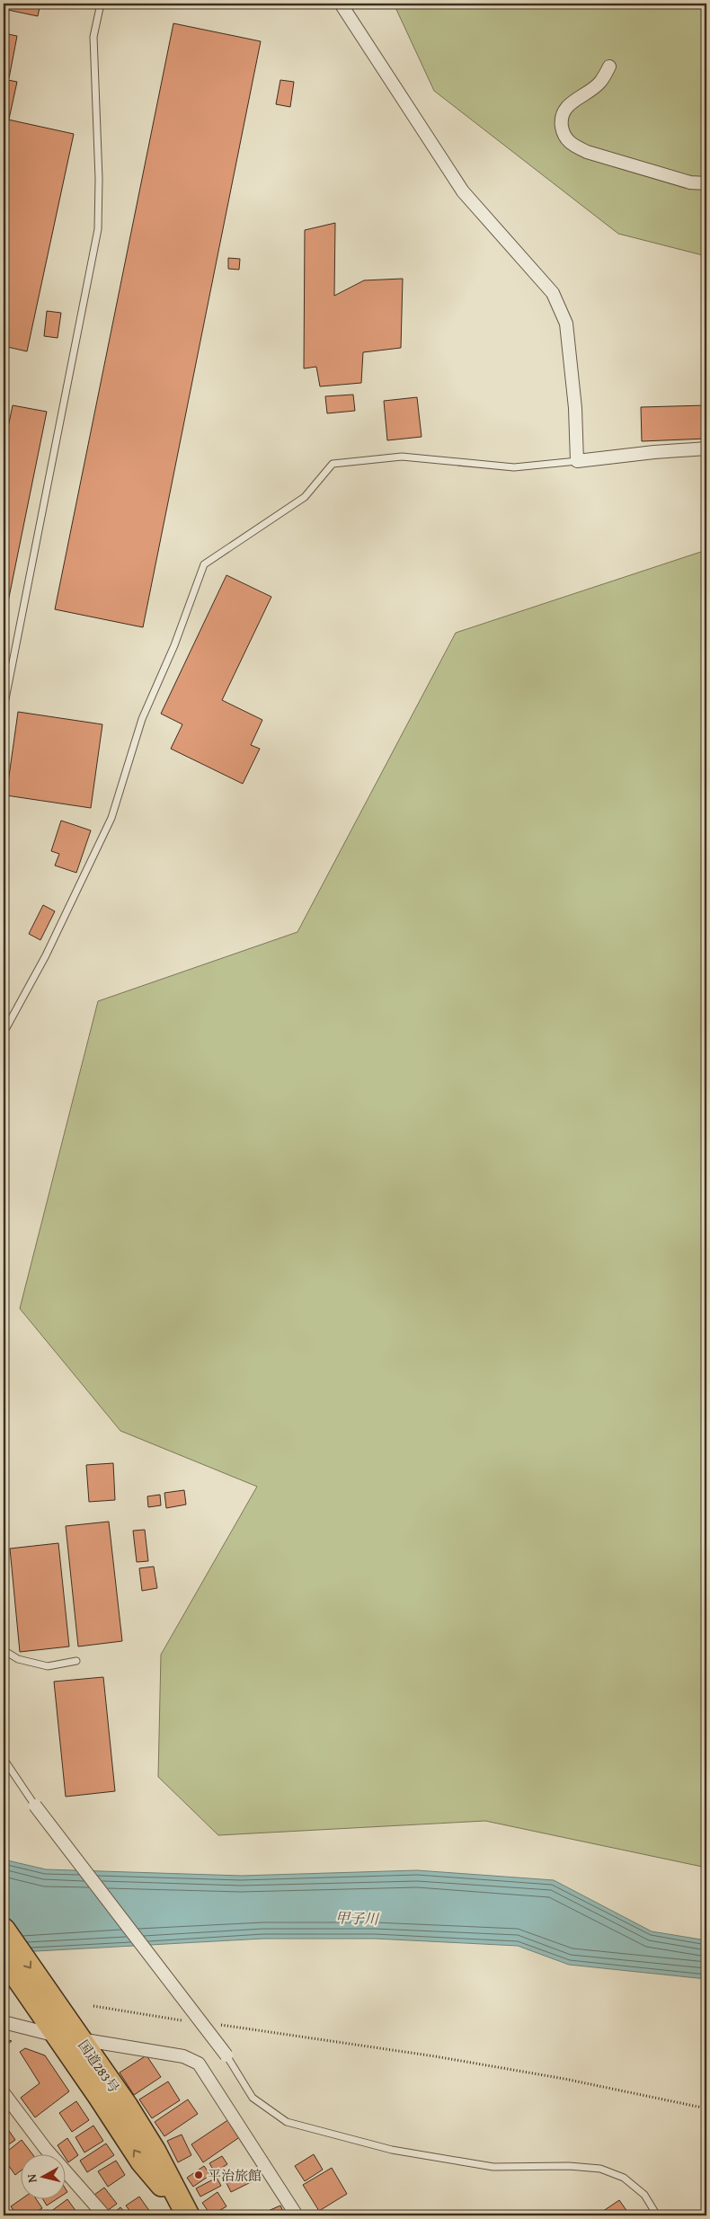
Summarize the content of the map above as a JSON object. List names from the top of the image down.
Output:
{
  "streets": {
    "highway": ["国道283号"]
  },
  "water": ["甲子川"],
  "places": ["平治旅館"],
  "north": "left"
}
